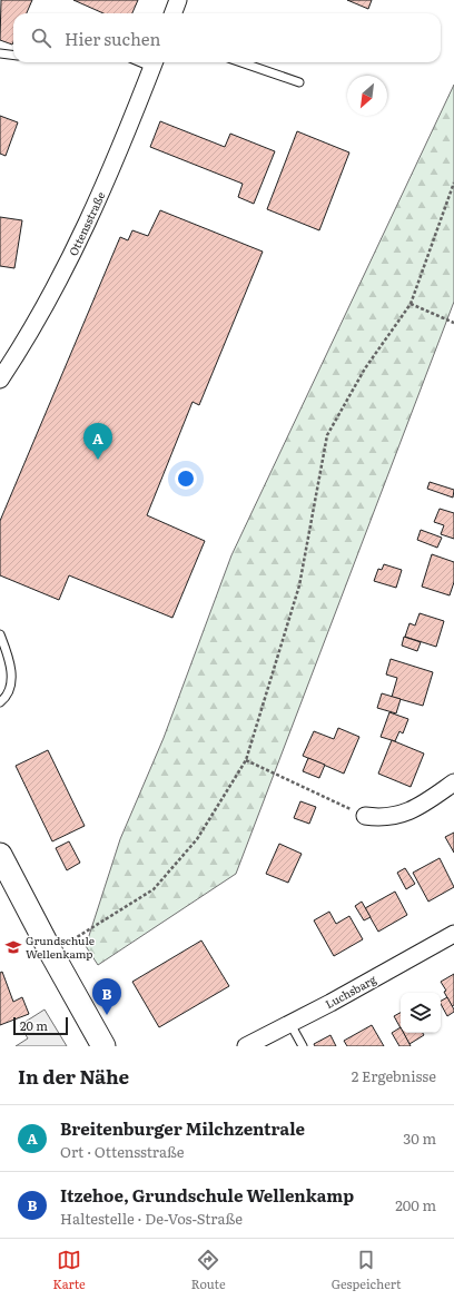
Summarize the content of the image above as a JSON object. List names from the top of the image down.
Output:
{
  "streets": {
    "street": ["Ottensstraße", "Luchsbarg"]
  },
  "places": {
    "school or university": ["Grundschule Wellenkamp"]
  },
  "scale_bar": "20 m",
  "north": "bottom left",
  "page": {
    "search": "Hier suchen",
    "pins": ["A", "B"],
    "scale": "20 m",
    "heading": ["In der Nähe", "2 Ergebnisse"],
    "list": [
      {
        "mark": "A",
        "name": "Breitenburger Milchzentrale",
        "note": "Ort · Ottensstraße",
        "value": "30 m"
      },
      {
        "mark": "B",
        "name": "Itzehoe, Grundschule Wellenkamp",
        "note": "Haltestelle · De-Vos-Straße",
        "value": "200 m"
      }
    ],
    "nav": ["Karte", "Route", "Gespeichert"]
  }
}
